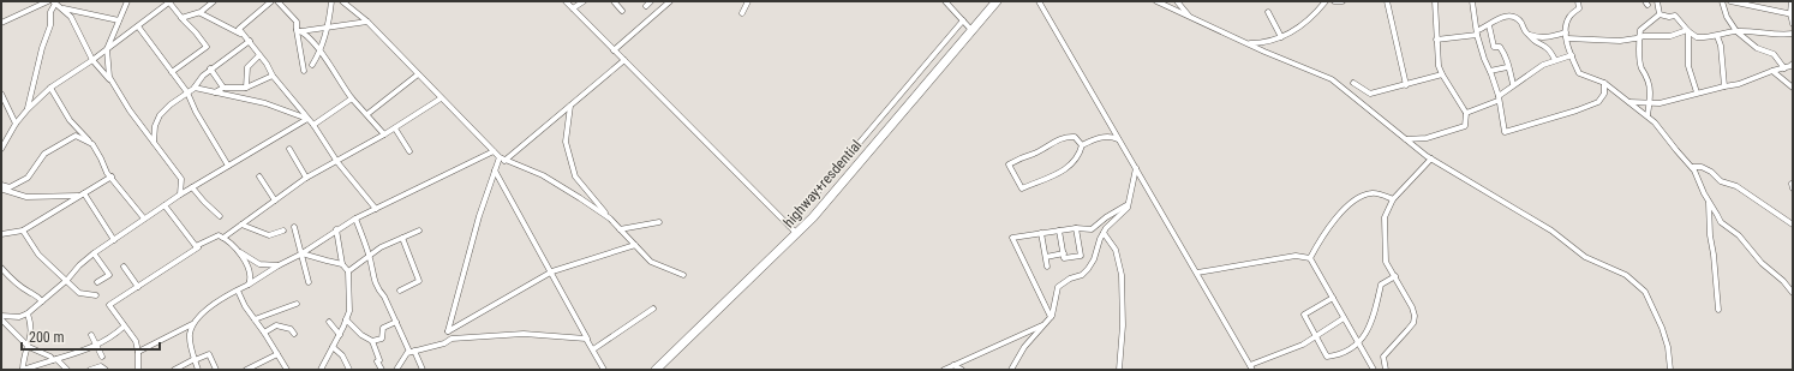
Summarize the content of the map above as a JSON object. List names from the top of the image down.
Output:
{
  "streets": {
    "highway": ["highway+resdential"]
  },
  "scale_bar": "200 m"
}
